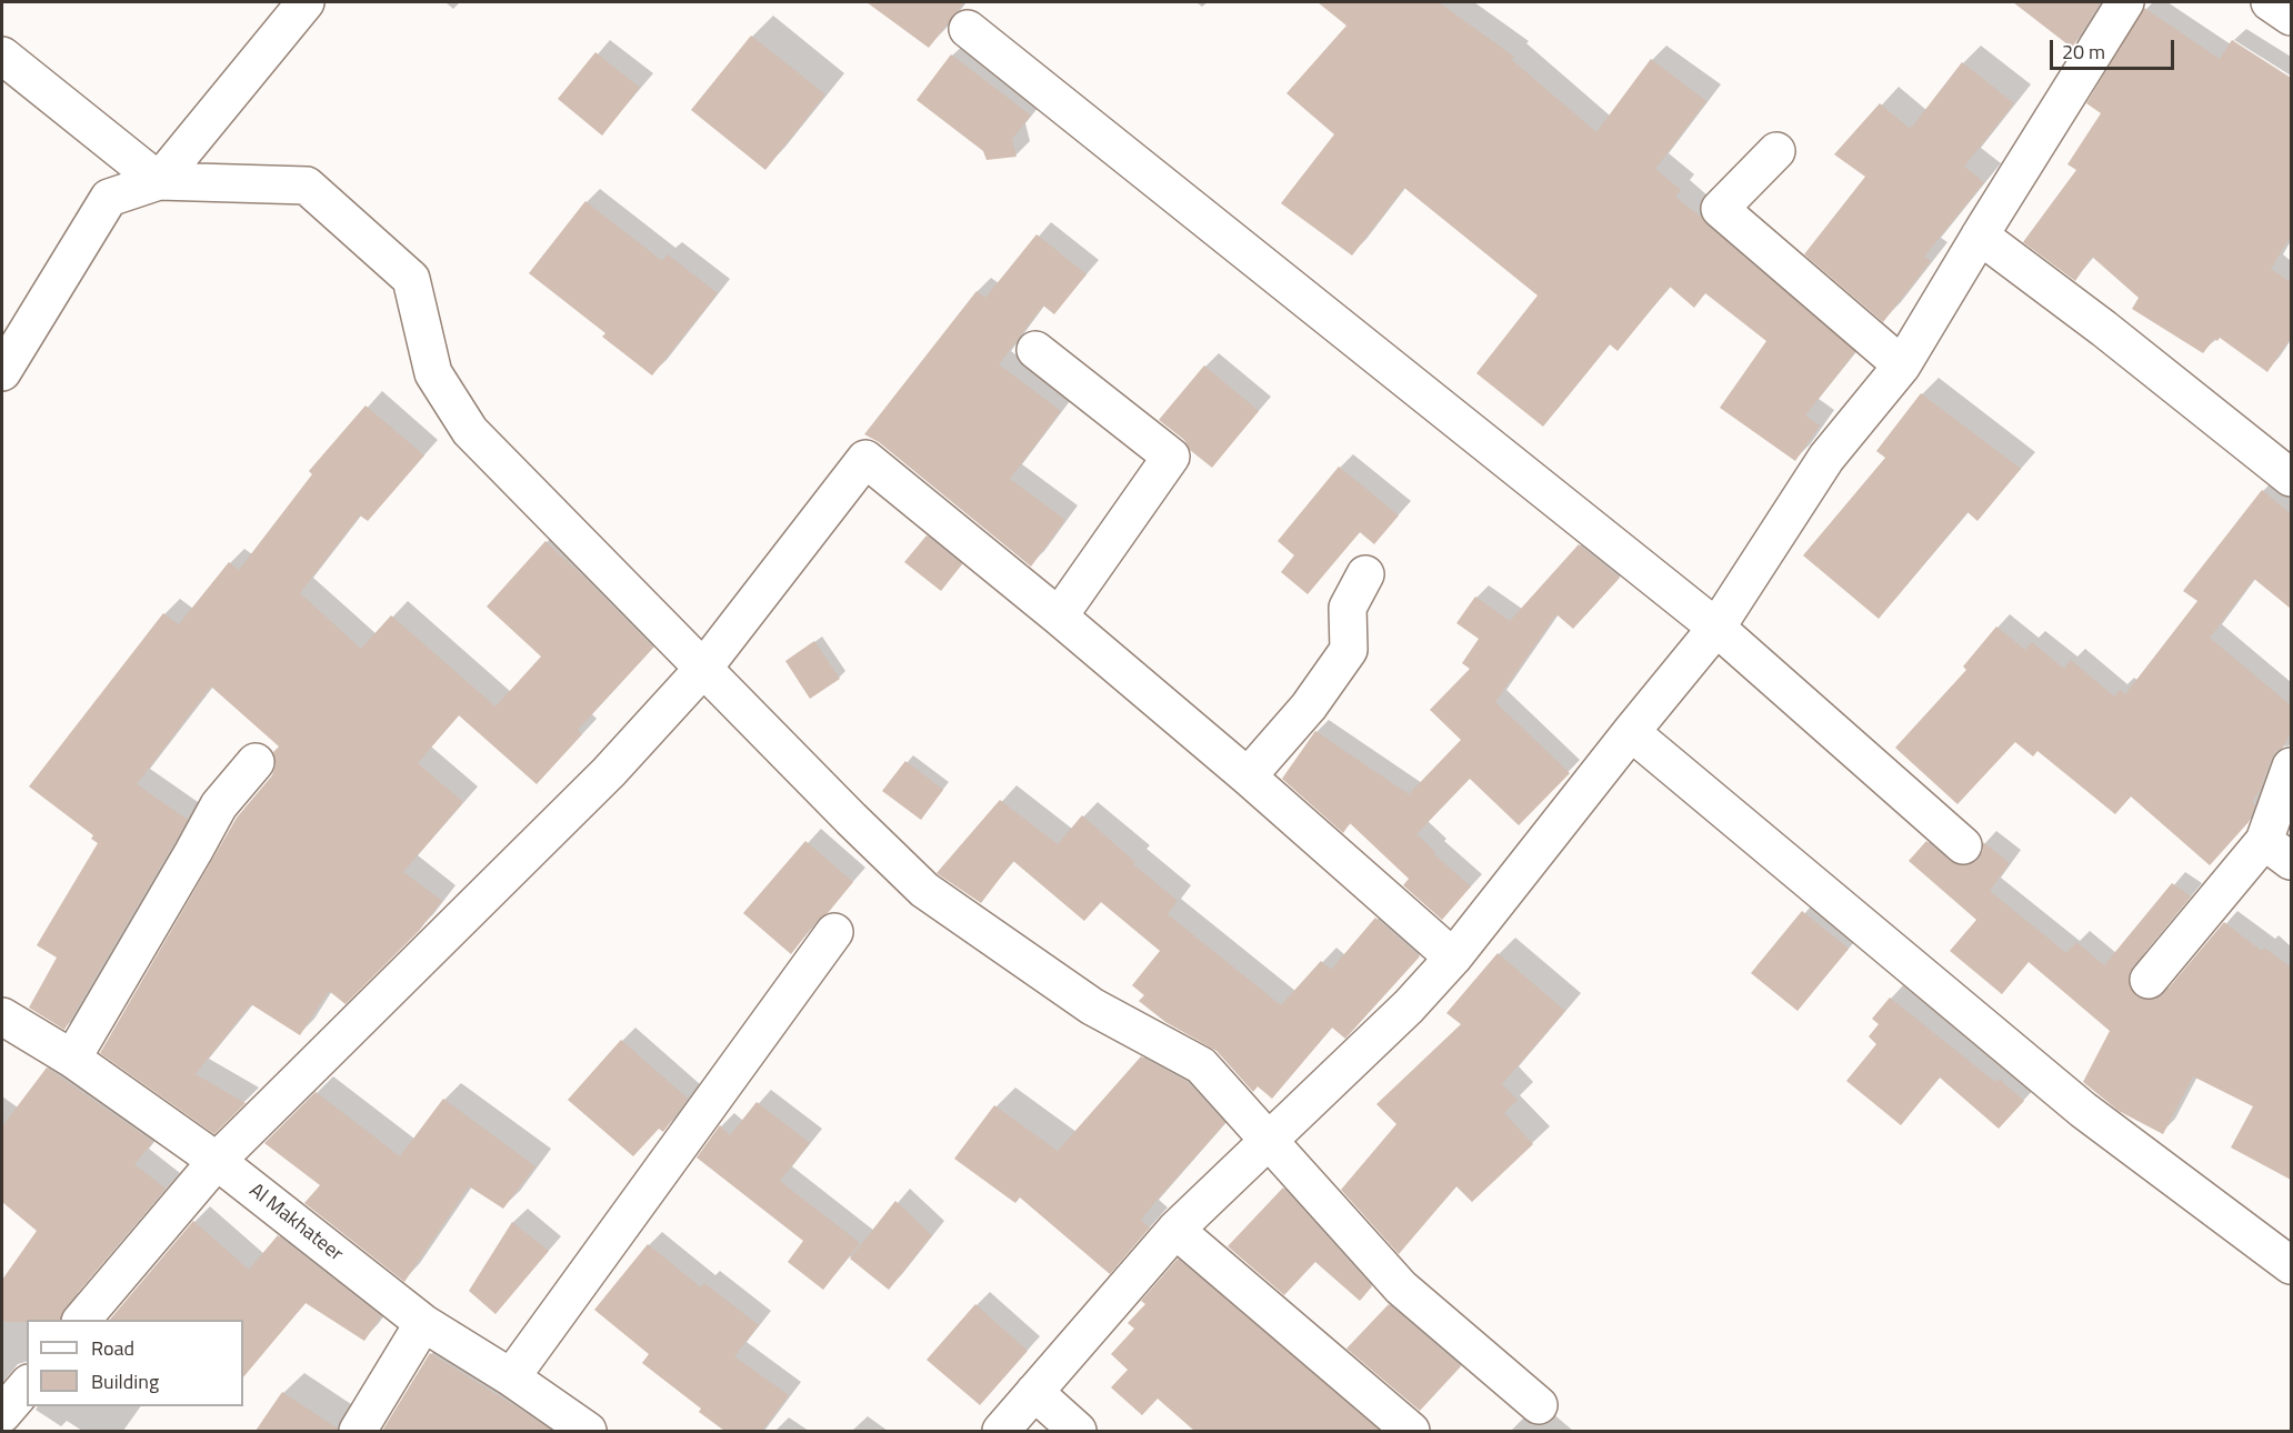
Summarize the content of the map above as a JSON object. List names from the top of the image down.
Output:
{
  "streets": {
    "street": ["Al Makhateer"]
  },
  "legend": ["Road", "Building"],
  "scale_bar": "20 m"
}
